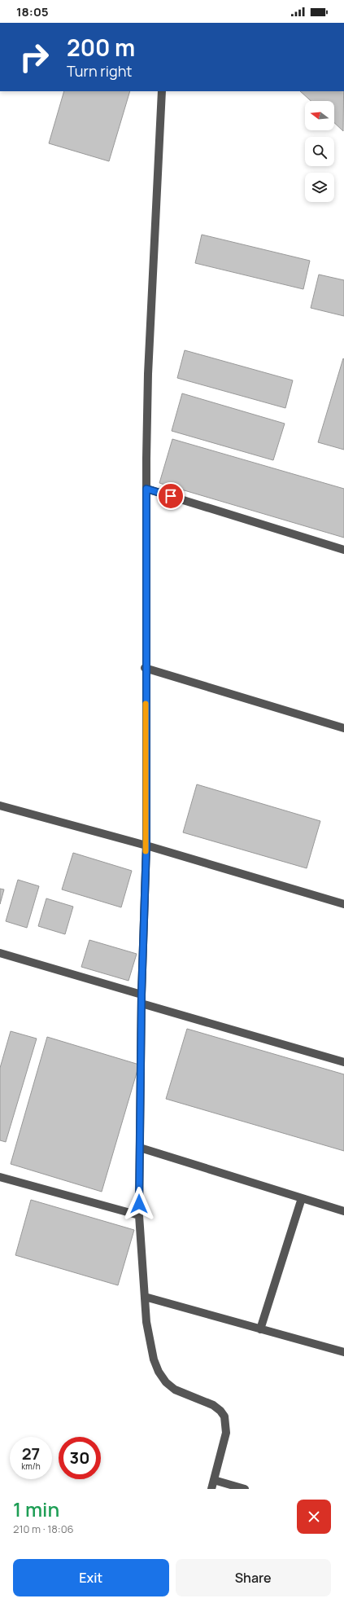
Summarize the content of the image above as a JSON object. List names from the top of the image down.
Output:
{
  "north": "left",
  "page": {
    "status": "18:05",
    "turn": ["200 m", "Turn right"],
    "speed": "27 km/h",
    "limit": "30",
    "heading": ["1 min", "210 m · 18:06"],
    "buttons": ["Exit", "Share"]
  }
}
